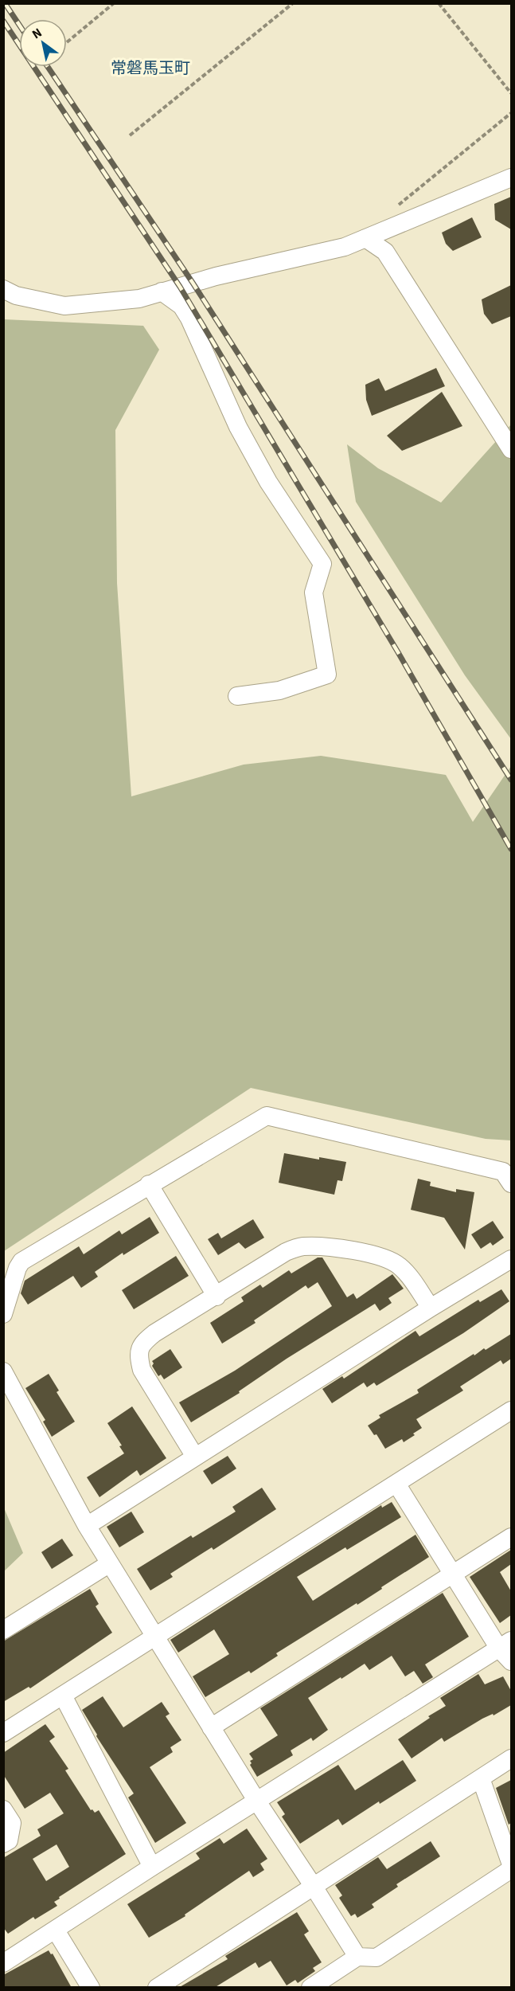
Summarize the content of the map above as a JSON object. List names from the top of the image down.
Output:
{
  "districts": ["常磐馬玉町"],
  "north": "top left"
}
